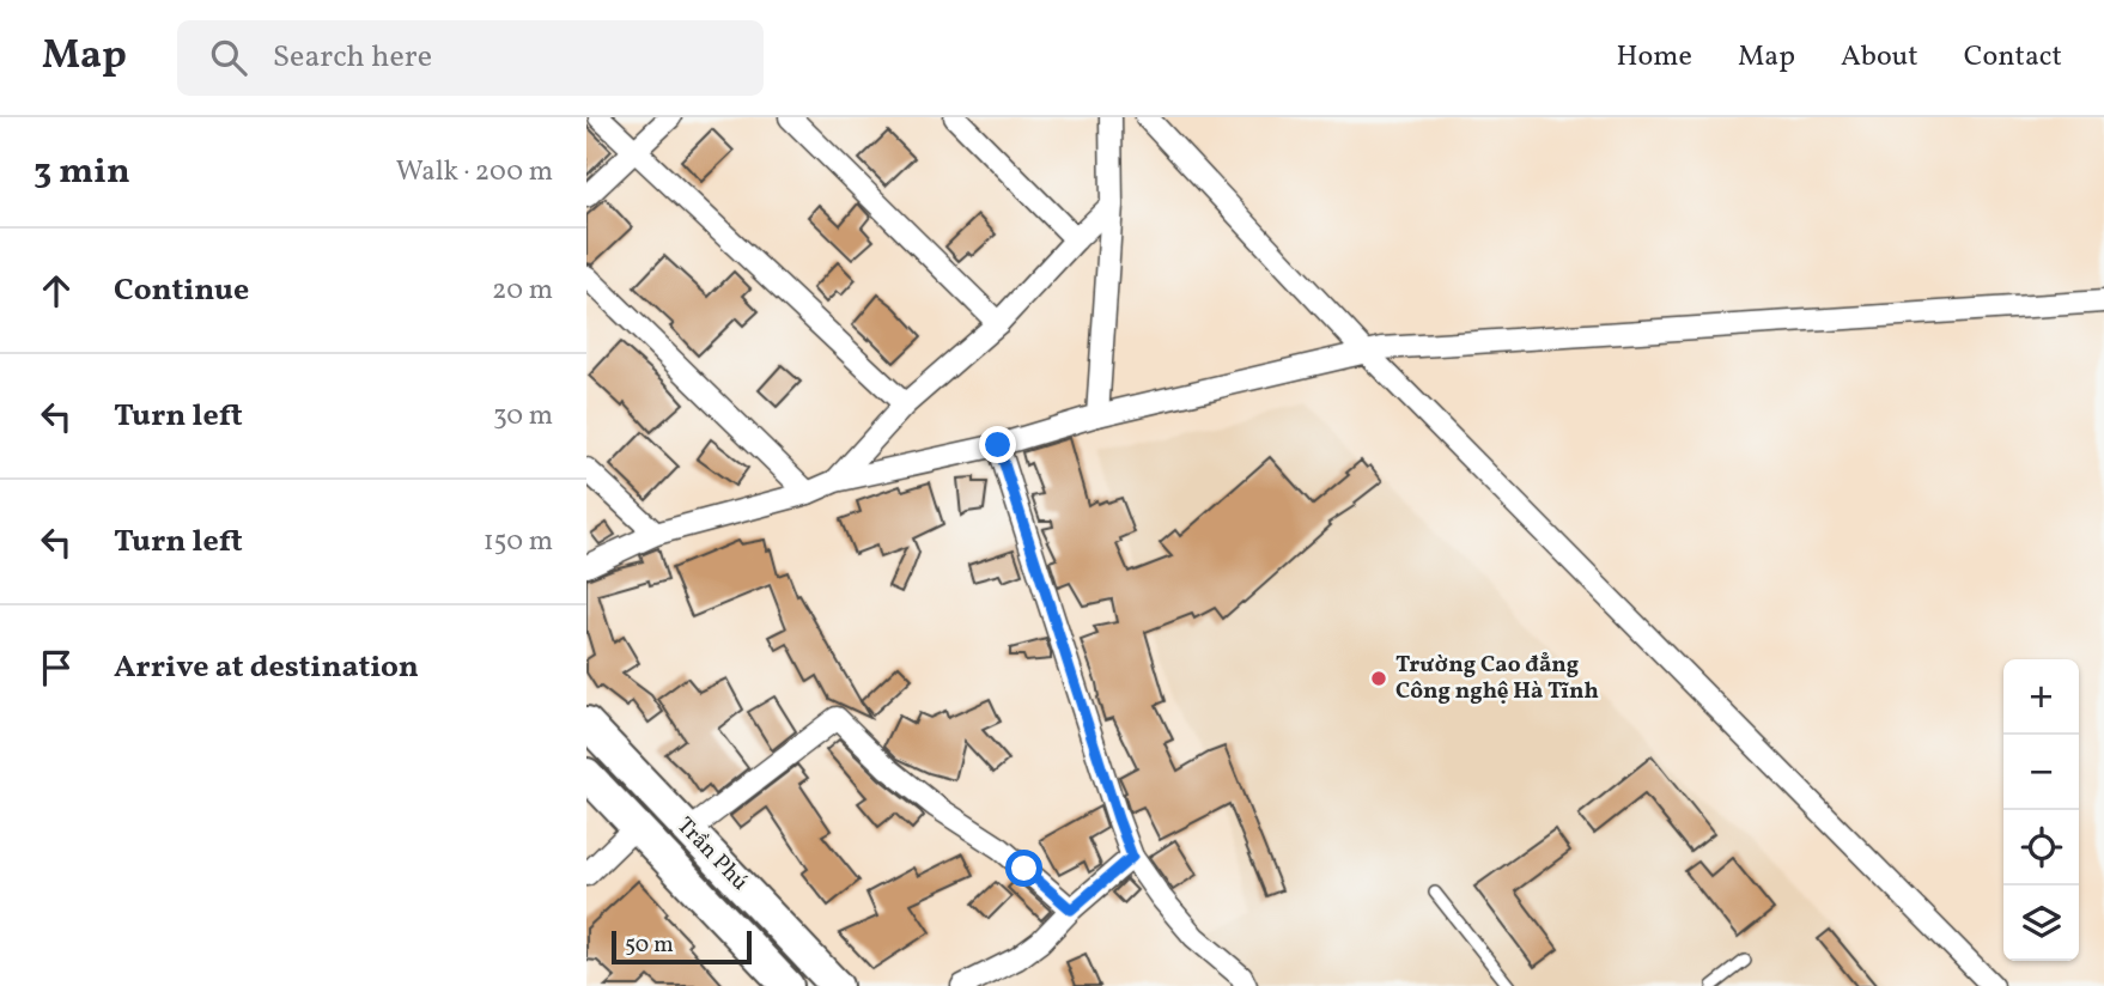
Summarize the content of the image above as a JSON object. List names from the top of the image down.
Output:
{
  "streets": {
    "main road": ["Trần Phú"]
  },
  "places": ["Trường Cao đẳng Công nghệ Hà Tĩnh"],
  "scale_bar": "50 m",
  "page": {
    "header": "Map",
    "search": "Search here",
    "nav": [
      "Home",
      "Map",
      "About",
      "Contact"
    ],
    "heading": ["3 min", "Walk · 200 m"],
    "list": [
      ["Continue", "20 m"],
      ["Turn left", "30 m"],
      ["Turn left", "150 m"],
      "Arrive at destination"
    ],
    "map_buttons": ["+", "−"],
    "scale": "50 m"
  }
}
